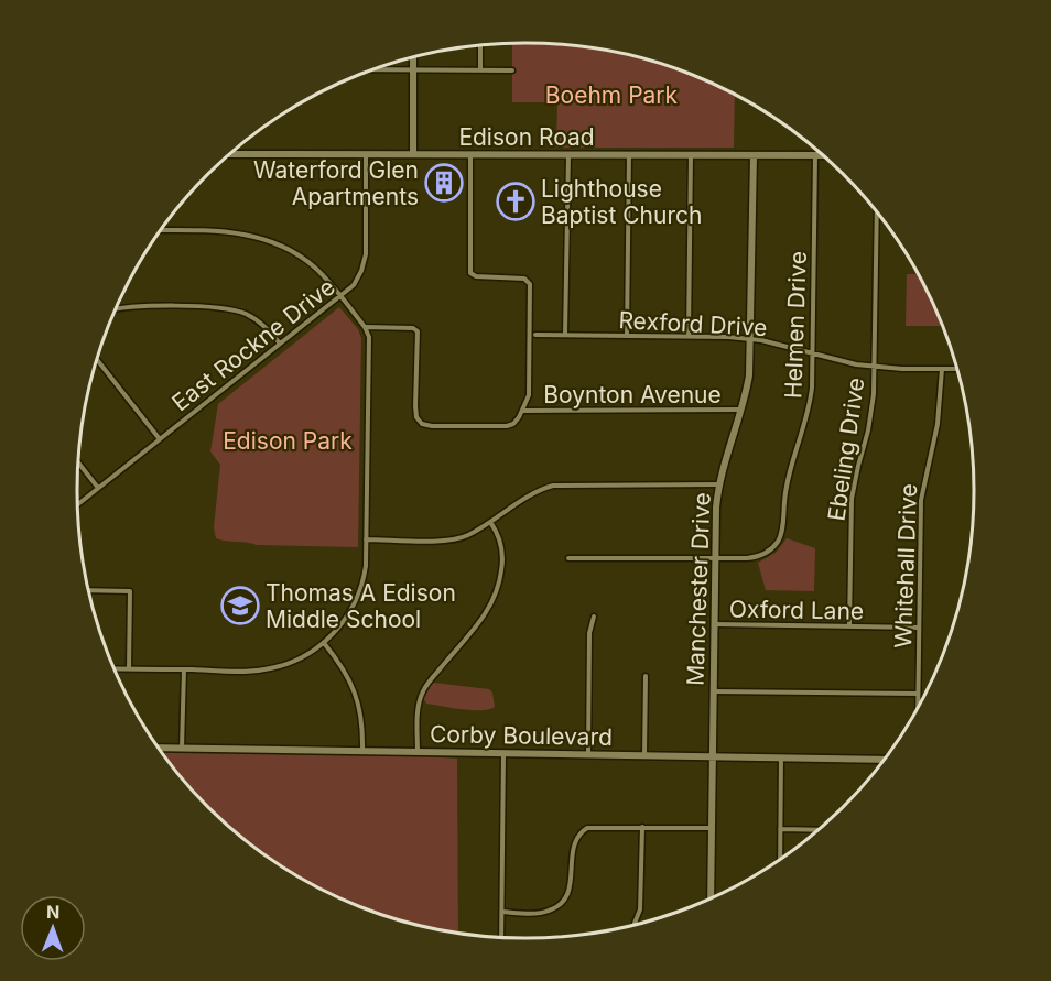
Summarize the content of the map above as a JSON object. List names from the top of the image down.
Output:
{
  "streets": {
    "street": [
      "Edison Road",
      "Rexford Drive",
      "Helmen Drive",
      "East Rockne Drive",
      "Boynton Avenue",
      "Ebeling Drive",
      "Whitehall Drive",
      "Manchester Drive",
      "Oxford Lane",
      "Corby Boulevard"
    ]
  },
  "crossings": [
    ["Edison Road", "Helmen Drive"],
    ["Edison Road", "East Rockne Drive"],
    ["Edison Road", "Manchester Drive"],
    ["Rexford Drive", "Helmen Drive"],
    ["Rexford Drive", "Ebeling Drive"],
    ["Rexford Drive", "Whitehall Drive"],
    ["Rexford Drive", "Manchester Drive"],
    ["Helmen Drive", "Manchester Drive"],
    ["Boynton Avenue", "Manchester Drive"],
    ["Ebeling Drive", "Oxford Lane"],
    ["Whitehall Drive", "Oxford Lane"],
    ["Manchester Drive", "Oxford Lane"],
    ["Manchester Drive", "Corby Boulevard"]
  ],
  "parks": ["Boehm Park", "Edison Park"],
  "places": {
    "building": ["Waterford Glen Apartments"],
    "church": ["Lighthouse Baptist Church"],
    "school or university": ["Thomas A Edison Middle School"]
  },
  "north": "top"
}
